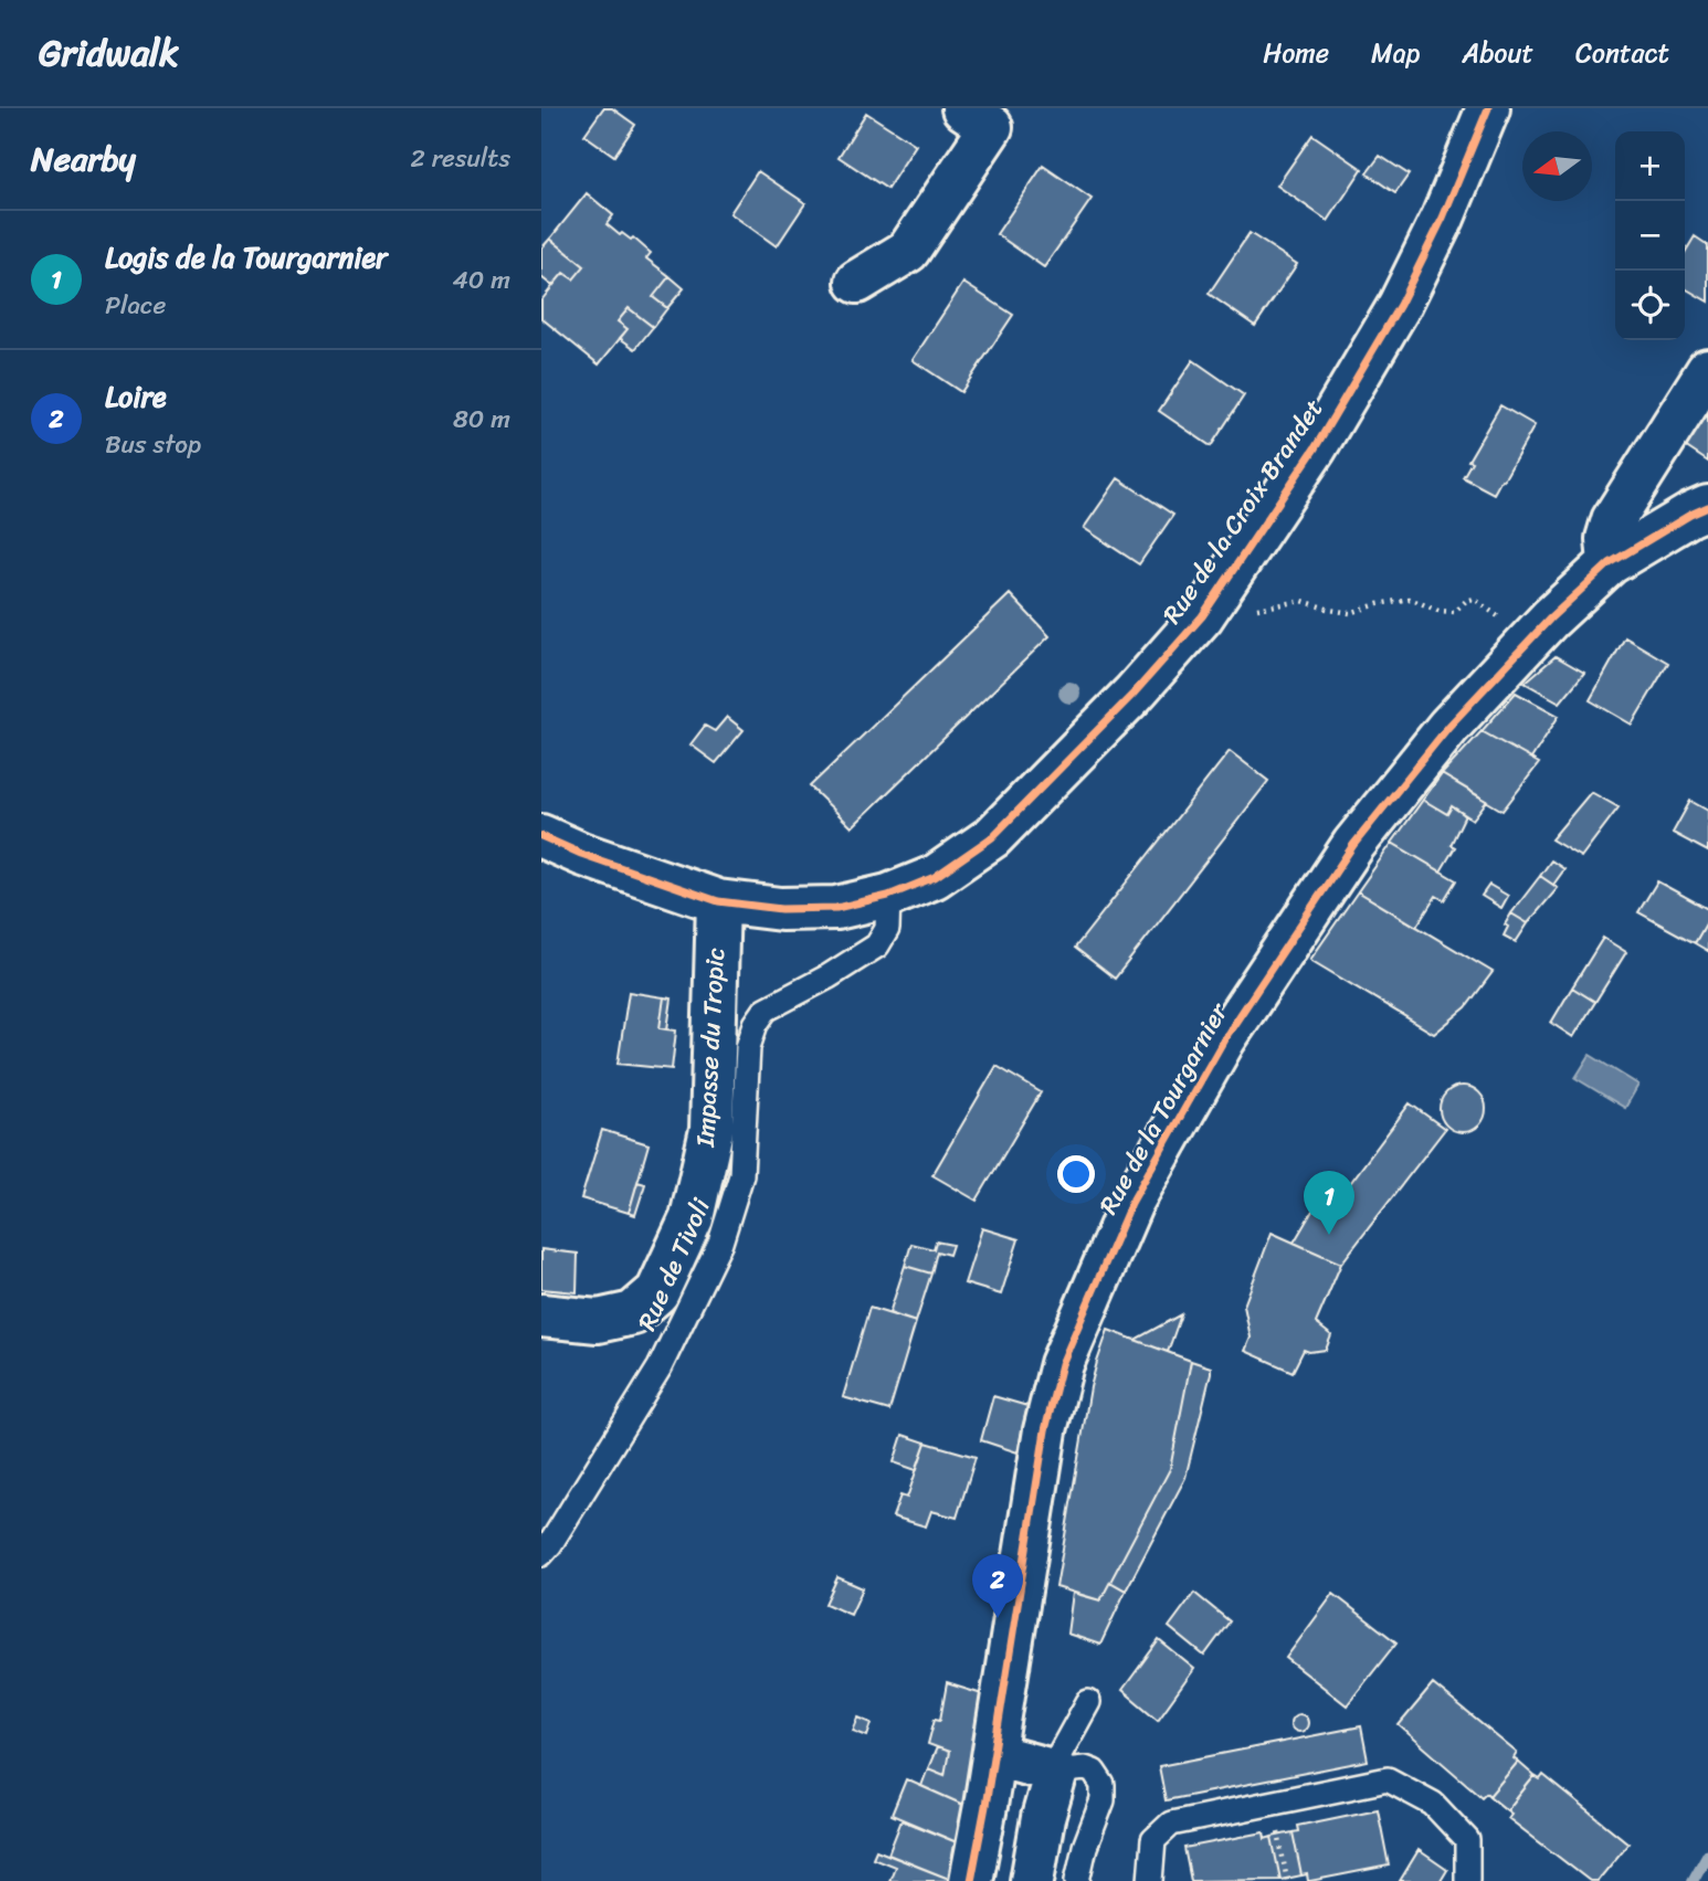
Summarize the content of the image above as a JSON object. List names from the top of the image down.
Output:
{
  "streets": {
    "street": ["Rue de la Croix Brandet", "Impasse du Tropic", "Rue de la Tourgarnier"],
    "lane": ["Rue de Tivoli"]
  },
  "crossings": [
    ["Rue de la Croix Brandet", "Impasse du Tropic"],
    ["Rue de la Croix Brandet", "Rue de Tivoli"]
  ],
  "north": "left",
  "page": {
    "header": "Gridwalk",
    "nav": [
      "Home",
      "Map",
      "About",
      "Contact"
    ],
    "heading": ["Nearby", "2 results"],
    "map_buttons": ["+", "−"],
    "list": [
      {
        "mark": "1",
        "name": "Logis de la Tourgarnier",
        "note": "Place",
        "value": "40 m"
      },
      {
        "mark": "2",
        "name": "Loire",
        "note": "Bus stop",
        "value": "80 m"
      }
    ],
    "pins": ["1", "2"]
  }
}
